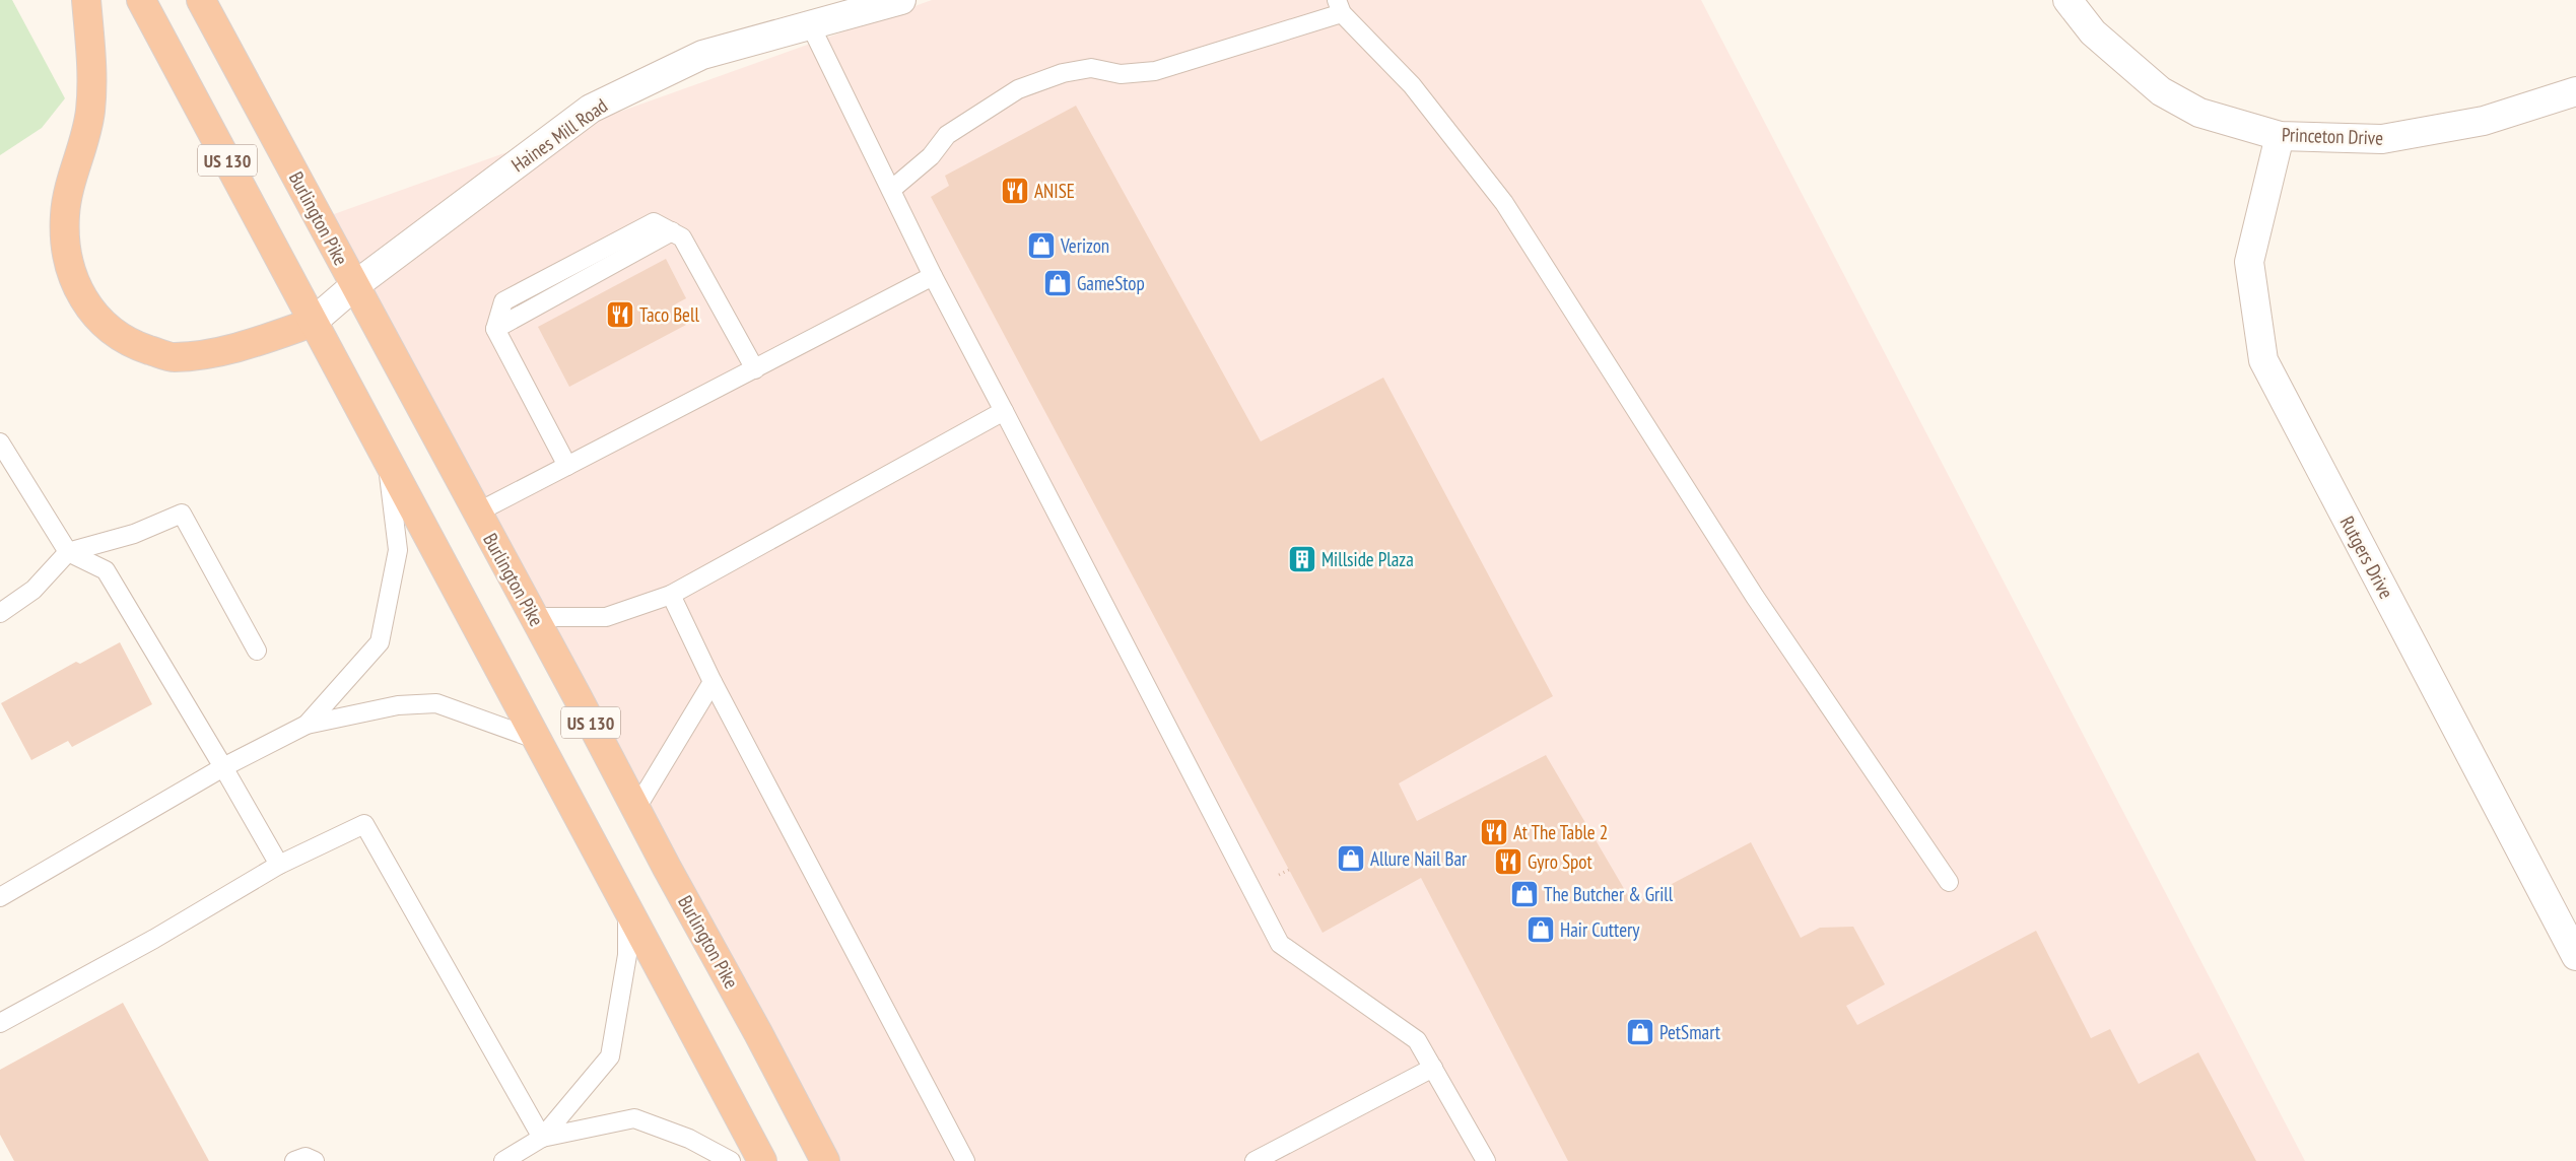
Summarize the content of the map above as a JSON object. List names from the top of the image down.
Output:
{
  "streets": {
    "highway": ["US 130", "Burlington Pike"],
    "street": ["Haines Mill Road", "Princeton Drive", "Rutgers Drive"]
  },
  "crossings": [
    ["Haines Mill Road", "US 130"],
    ["Haines Mill Road", "Burlington Pike"],
    ["Princeton Drive", "Rutgers Drive"]
  ],
  "places": {
    "restaurant": [
      "ANISE",
      "Taco Bell",
      "At The Table 2",
      "Gyro Spot"
    ],
    "shop": [
      "Verizon",
      "GameStop",
      "Allure Nail Bar",
      "The Butcher & Grill",
      "Hair Cuttery",
      "PetSmart"
    ],
    "building": ["Millside Plaza"]
  }
}
